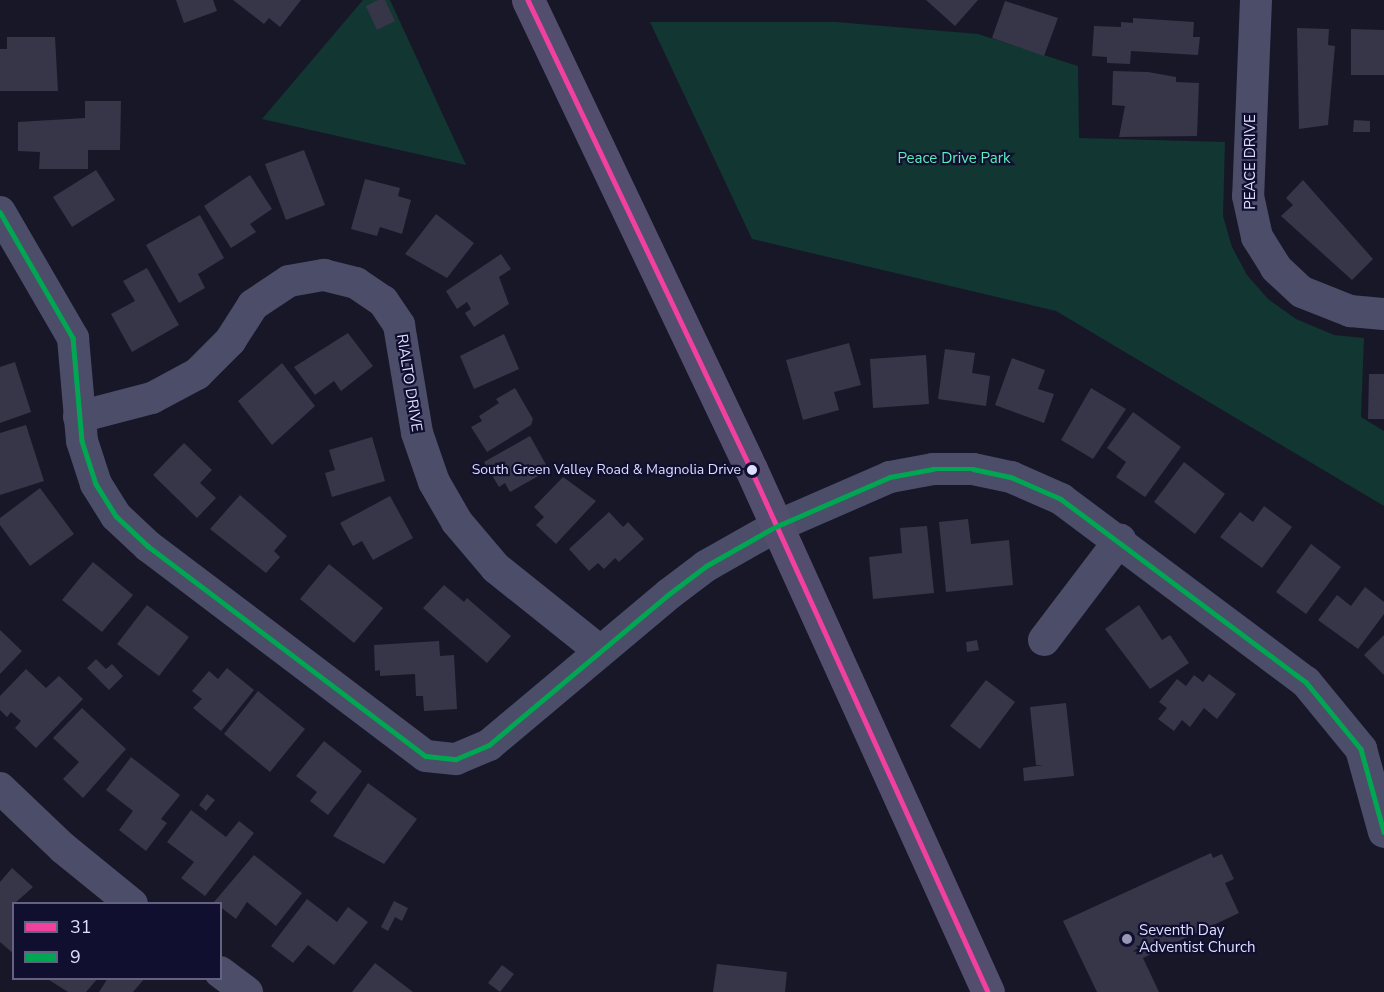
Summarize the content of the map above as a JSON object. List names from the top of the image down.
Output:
{
  "streets": {
    "street": ["PEACE DRIVE", "RIALTO DRIVE"]
  },
  "parks": ["Peace Drive Park"],
  "places": ["South Green Valley Road & Magnolia Drive", "Seventh Day Adventist Church"],
  "lines": ["transit line 31", "transit line 9"],
  "legend": ["31", "9"]
}
